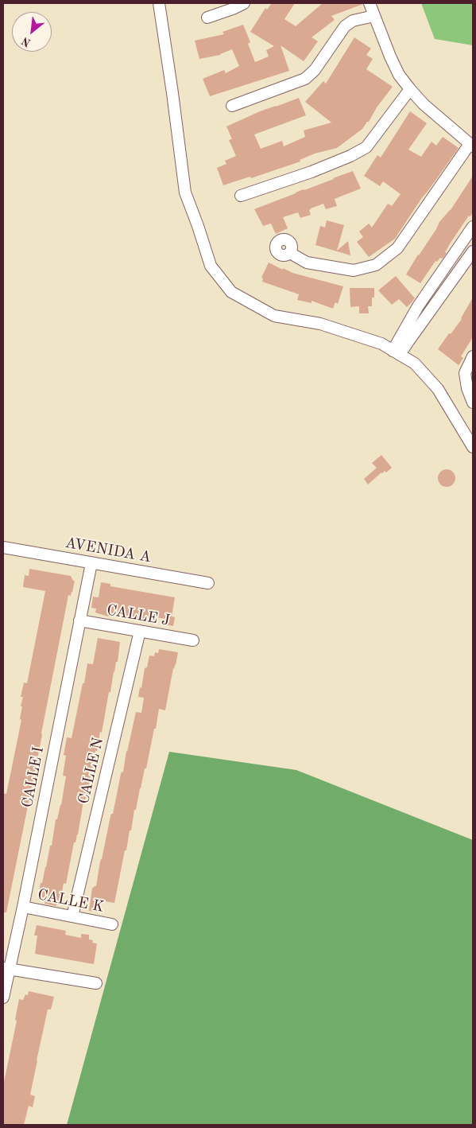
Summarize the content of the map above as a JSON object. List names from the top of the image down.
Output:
{
  "streets": {
    "street": [
      "AVENIDA A",
      "CALLE J",
      "CALLE N",
      "CALLE I",
      "CALLE K"
    ]
  },
  "crossings": [
    ["AVENIDA A", "CALLE I"],
    ["CALLE J", "CALLE N"],
    ["CALLE J", "CALLE I"],
    ["CALLE N", "CALLE K"],
    ["CALLE I", "CALLE K"]
  ],
  "north": "bottom left"
}
